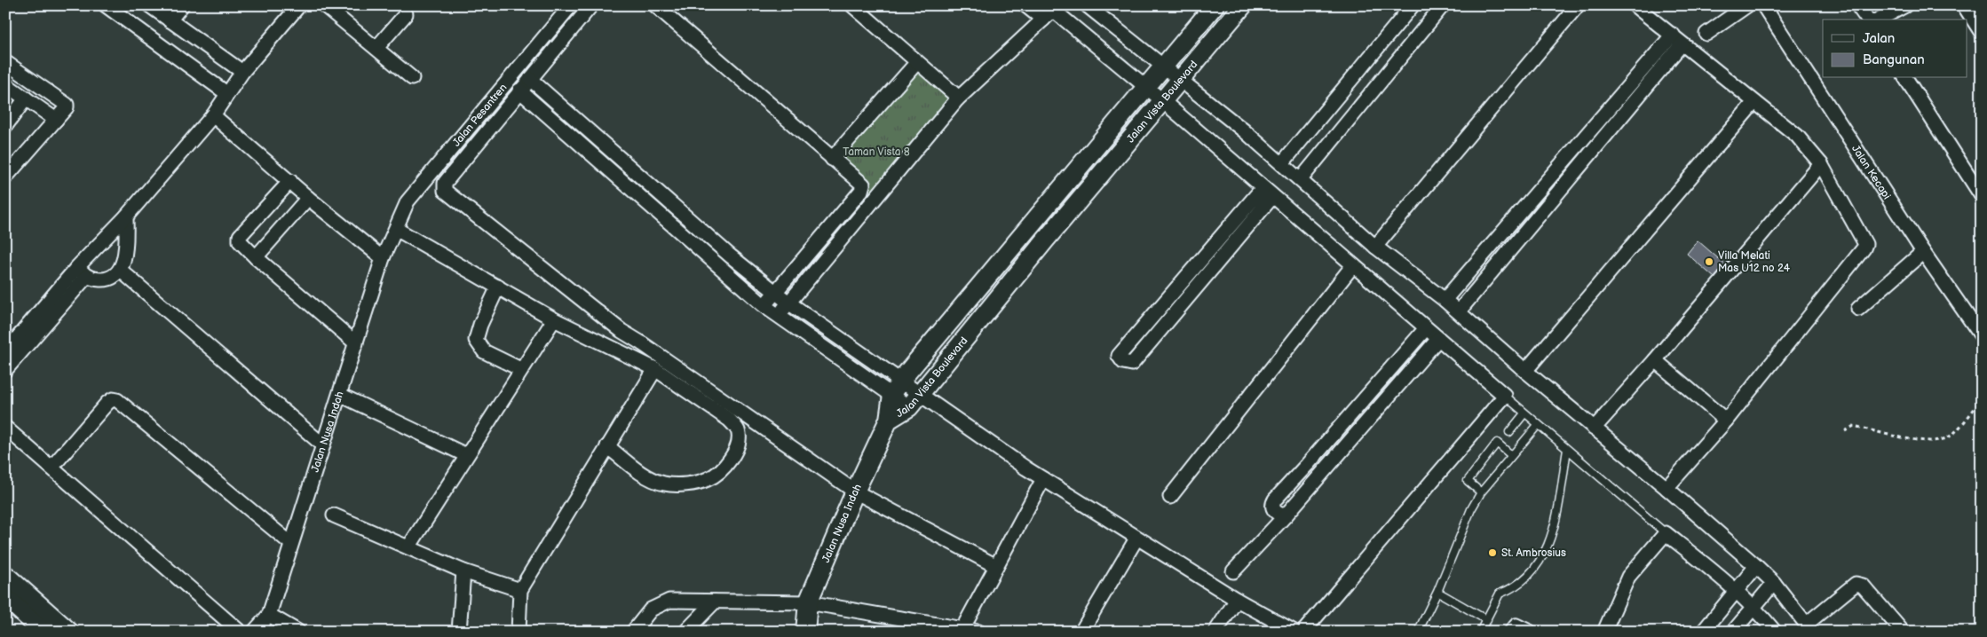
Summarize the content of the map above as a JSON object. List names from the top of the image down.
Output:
{
  "streets": {
    "street": [
      "Jalan Vista Boulevard",
      "Jalan Pesantren",
      "Jalan Kecapi",
      "Jalan Nusa Indah"
    ]
  },
  "crossings": [
    ["Jalan Vista Boulevard", "Jalan Nusa Indah"],
    ["Jalan Pesantren", "Jalan Nusa Indah"]
  ],
  "parks": ["Taman Vista 8"],
  "places": ["Villa Melati Mas U12 no 24", "St. Ambrosius"],
  "legend": ["Jalan", "Bangunan"]
}
